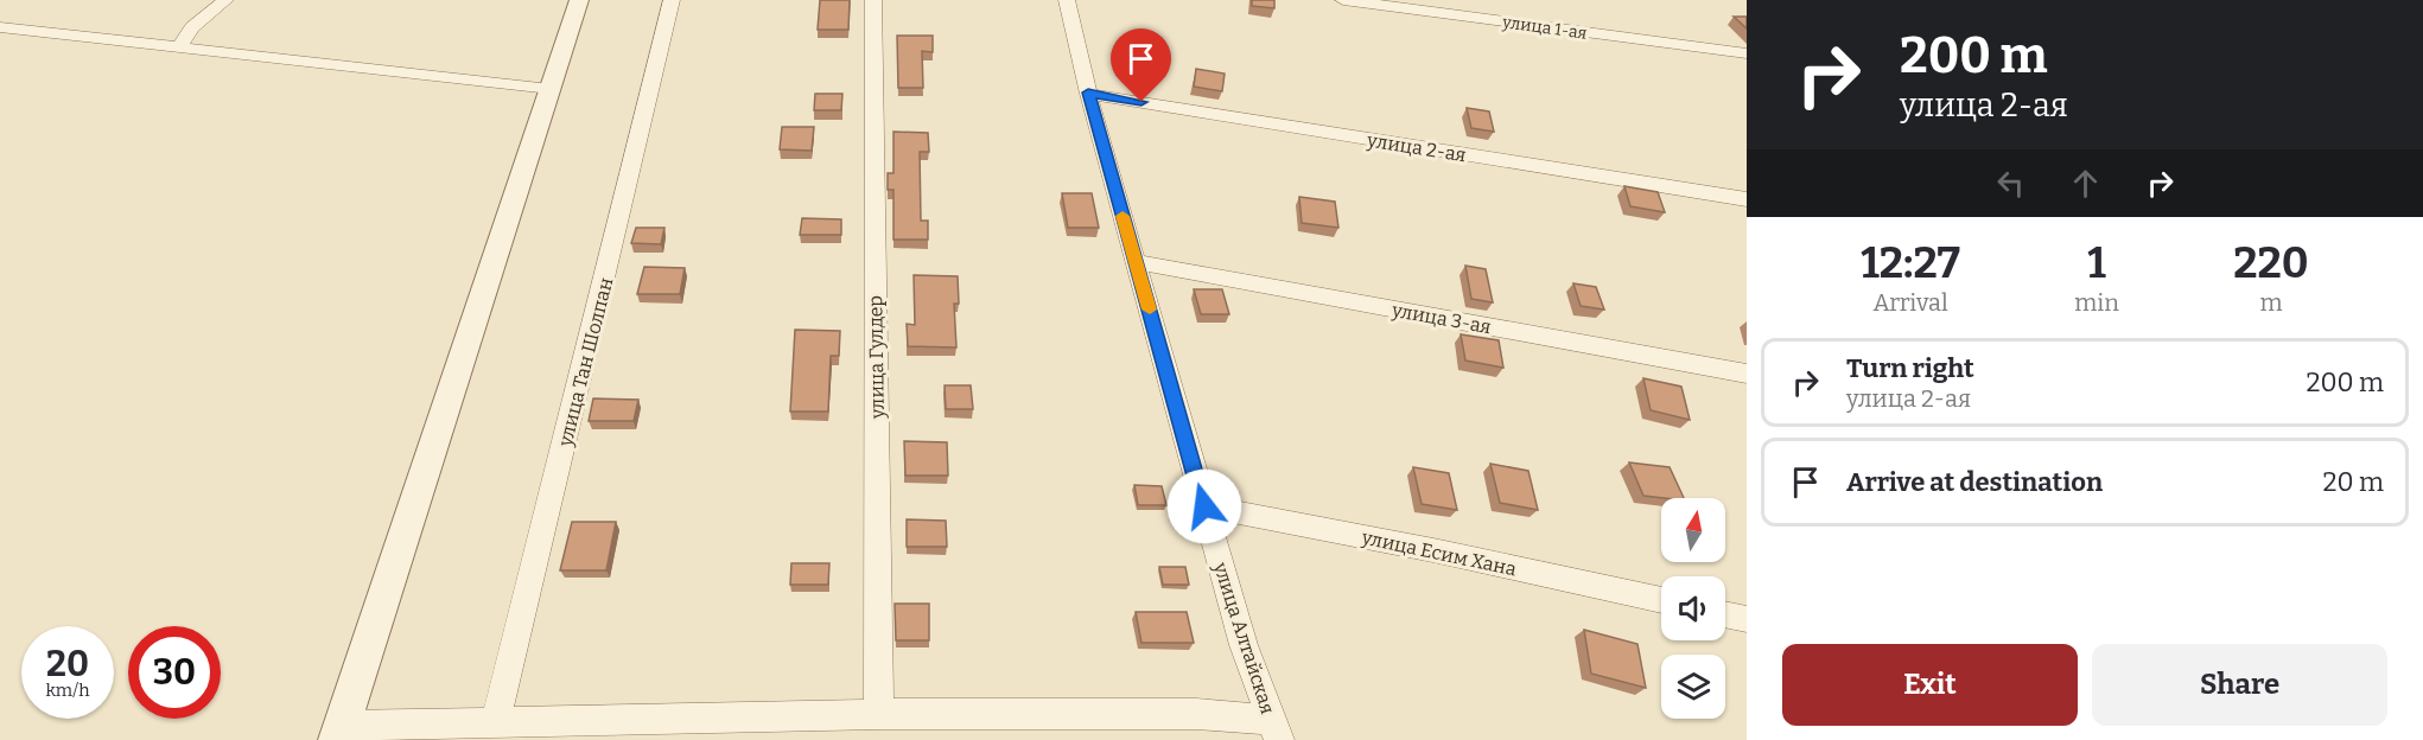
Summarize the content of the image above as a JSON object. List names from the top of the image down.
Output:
{
  "streets": {
    "street": [
      "улица 1-ая",
      "улица 2-ая",
      "улица 3-ая",
      "улица Гулдер",
      "улица Тан Шолпан",
      "улица Есим Хана",
      "улица Алтайская"
    ]
  },
  "crossings": [
    ["улица 2-ая", "улица Алтайская"],
    ["улица 3-ая", "улица Алтайская"],
    ["улица Есим Хана", "улица Алтайская"]
  ],
  "north": "top",
  "page": {
    "turn": ["200 m", "улица 2-ая"],
    "eta": [
      "12:27",
      "Arrival",
      "1",
      "min",
      "220",
      "m"
    ],
    "list": [
      {
        "name": "Turn right",
        "note": "улица 2-ая",
        "value": "200 m"
      },
      {
        "name": "Arrive at destination",
        "value": "20 m"
      }
    ],
    "speed": "20 km/h",
    "limit": "30",
    "buttons": ["Exit", "Share"]
  }
}
